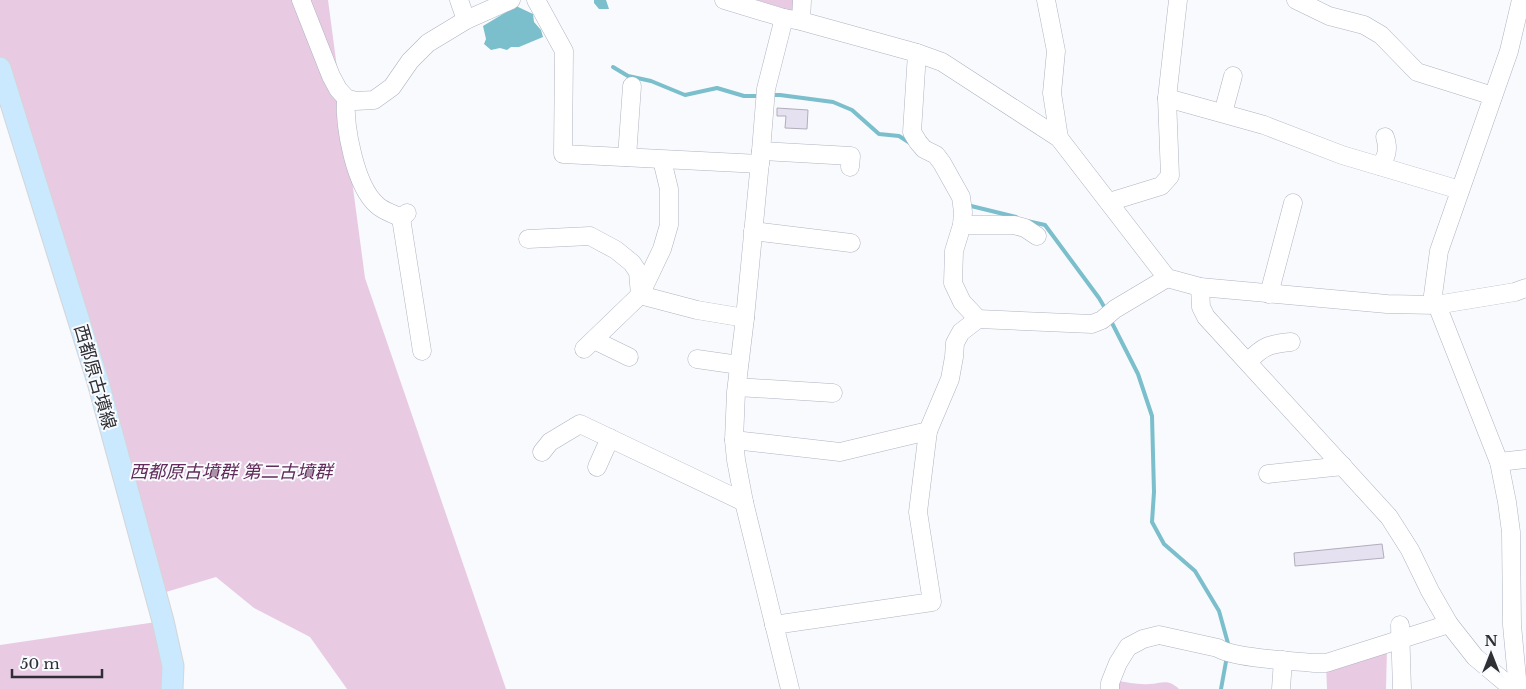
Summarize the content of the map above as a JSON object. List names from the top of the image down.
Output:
{
  "streets": {
    "main road": ["西都原古墳線"]
  },
  "parks": ["西都原古墳群 第二古墳群"],
  "scale_bar": "50 m",
  "north": "top"
}
